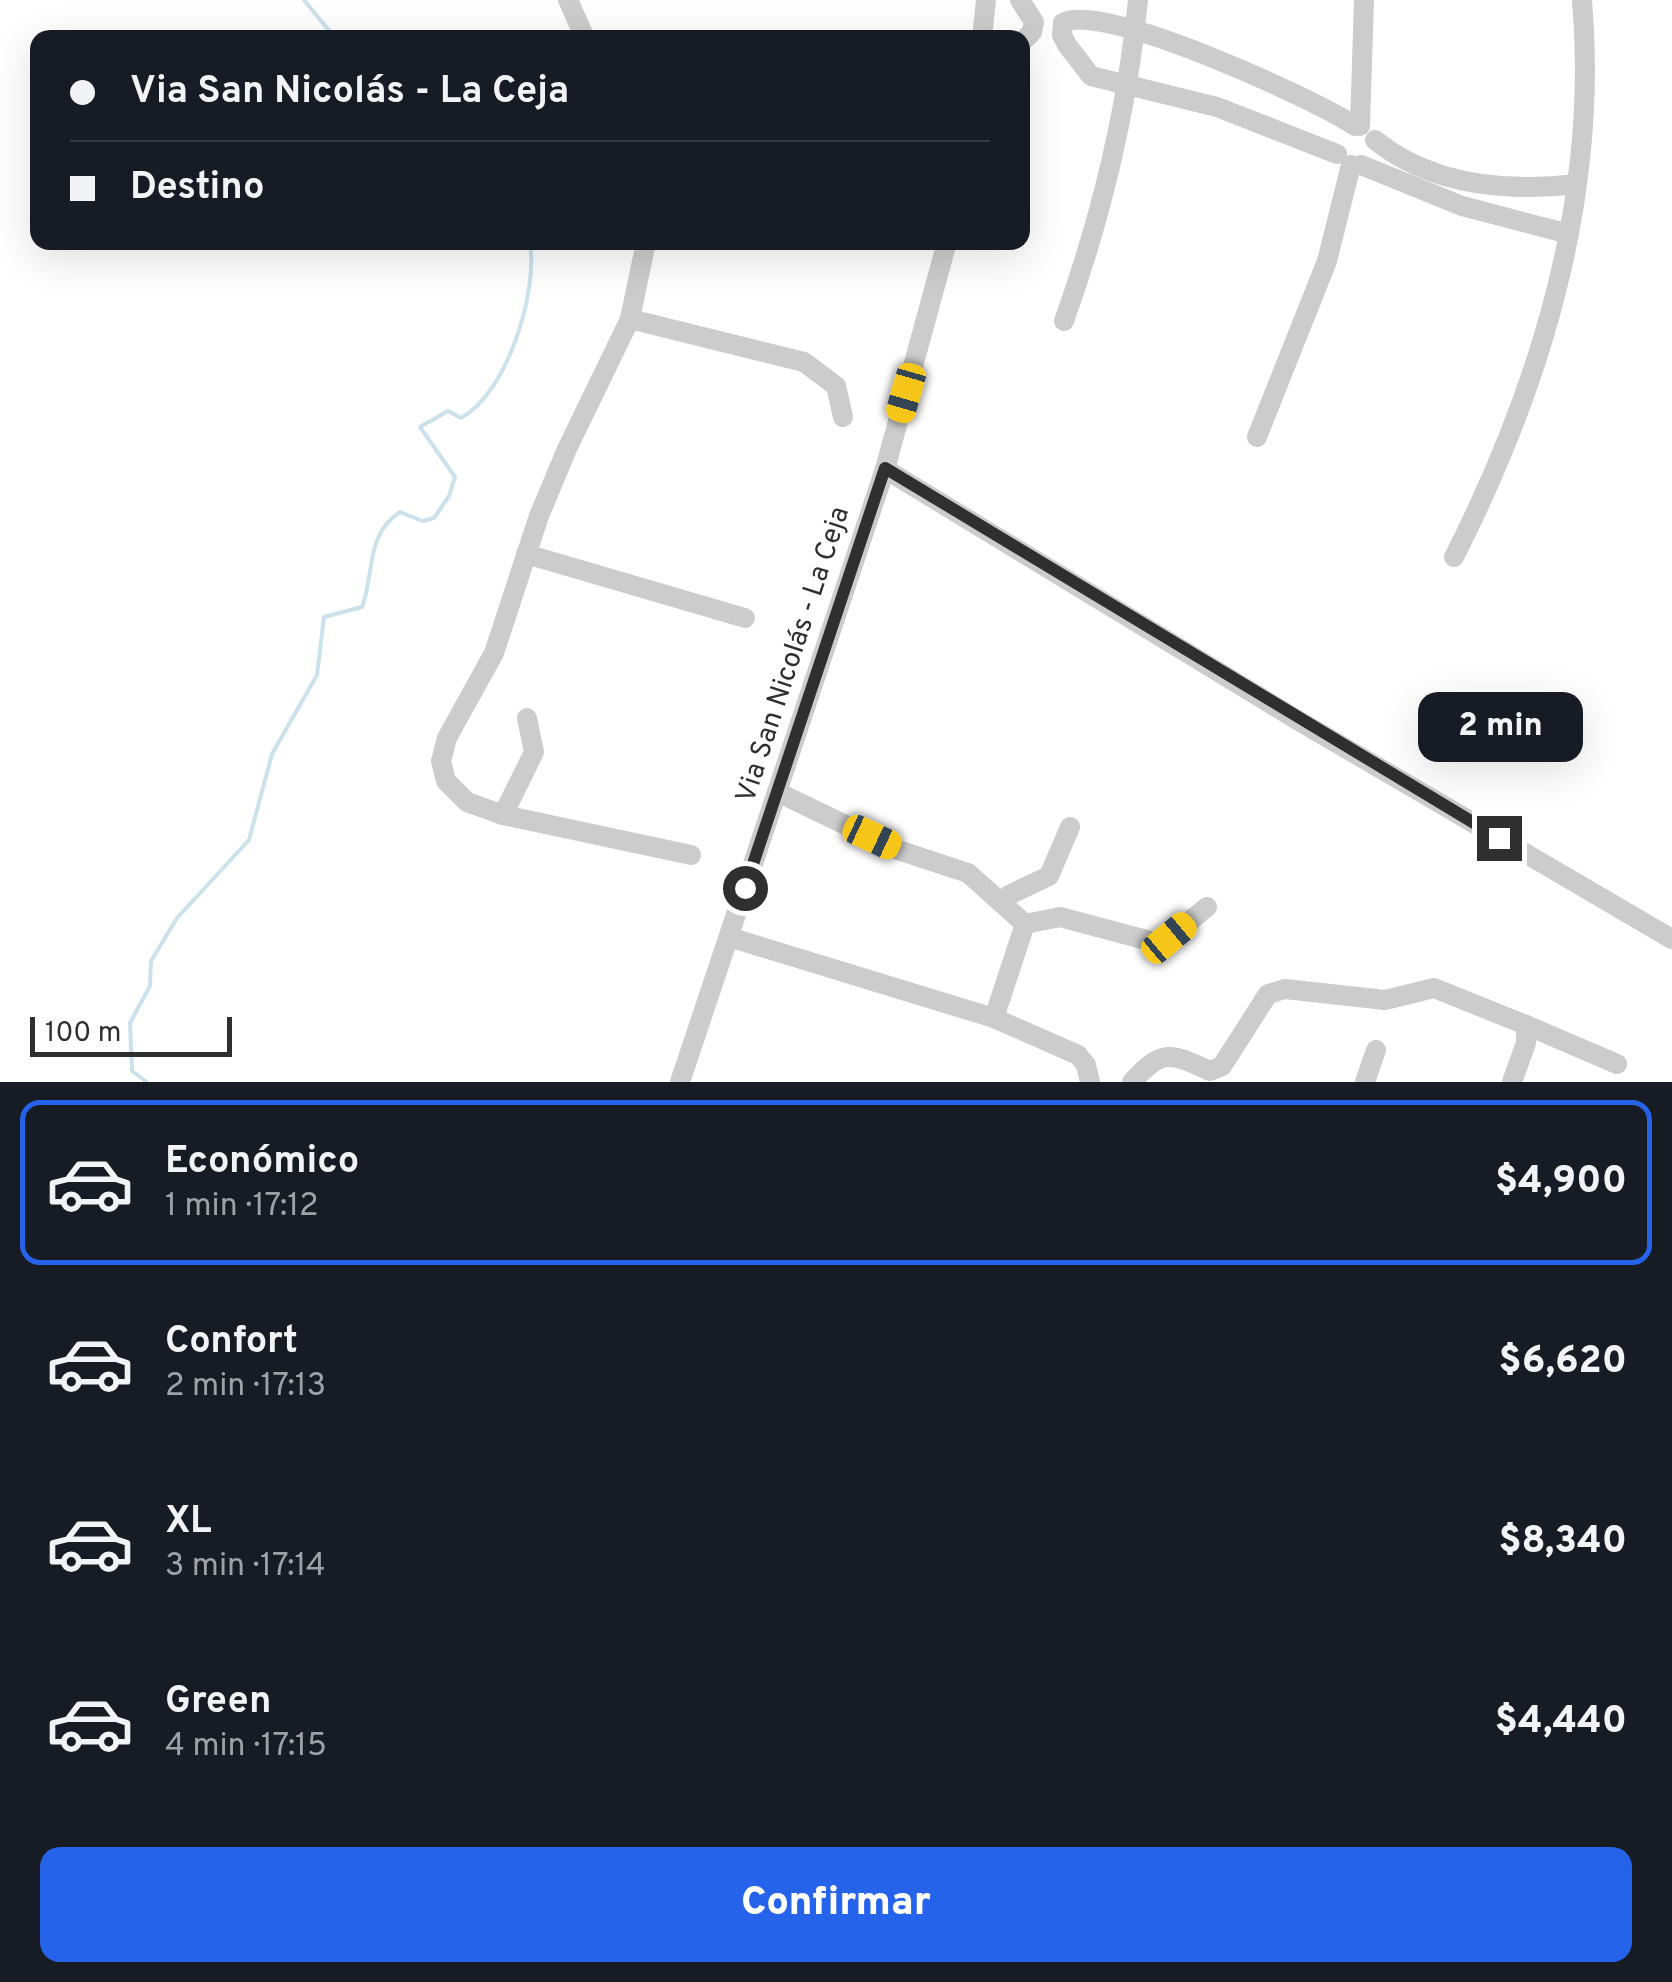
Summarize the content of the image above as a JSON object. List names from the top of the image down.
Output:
{
  "streets": {
    "street": ["Via San Nicolás - La Ceja"]
  },
  "scale_bar": "100 m",
  "page": {
    "banner": ["Via San Nicolás - La Ceja", "Destino"],
    "bubble": "2 min",
    "scale": "100 m",
    "list": [
      {
        "name": "Económico",
        "note": "1 min · 17:12",
        "value": "$4,900"
      },
      {
        "name": "Confort",
        "note": "2 min · 17:13",
        "value": "$6,620"
      },
      {
        "name": "XL",
        "note": "3 min · 17:14",
        "value": "$8,340"
      },
      {
        "name": "Green",
        "note": "4 min · 17:15",
        "value": "$4,440"
      }
    ],
    "buttons": "Confirmar"
  }
}
